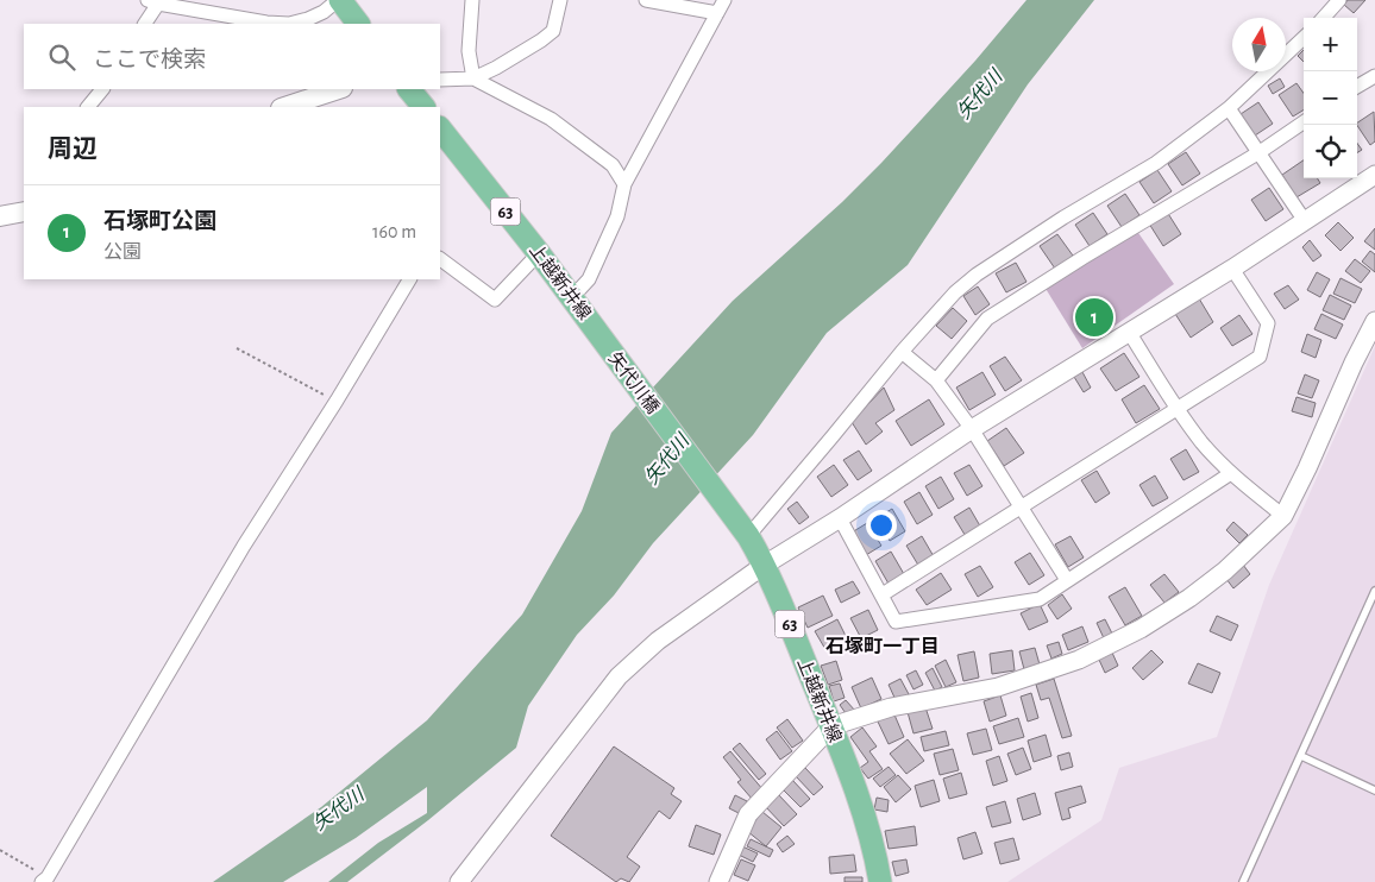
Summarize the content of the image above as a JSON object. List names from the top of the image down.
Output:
{
  "streets": {
    "main road": ["63", "上越新井線", "矢代川橋"]
  },
  "crossings": [
    ["上越新井線", "矢代川橋"]
  ],
  "districts": ["石塚町一丁目"],
  "water": ["矢代川"],
  "north": "top",
  "page": {
    "map_buttons": ["+", "−"],
    "search": "ここで検索",
    "heading": "周辺",
    "list": [
      {
        "mark": "1",
        "name": "石塚町公園",
        "note": "公園",
        "value": "160 m"
      }
    ],
    "pins": "1"
  }
}
